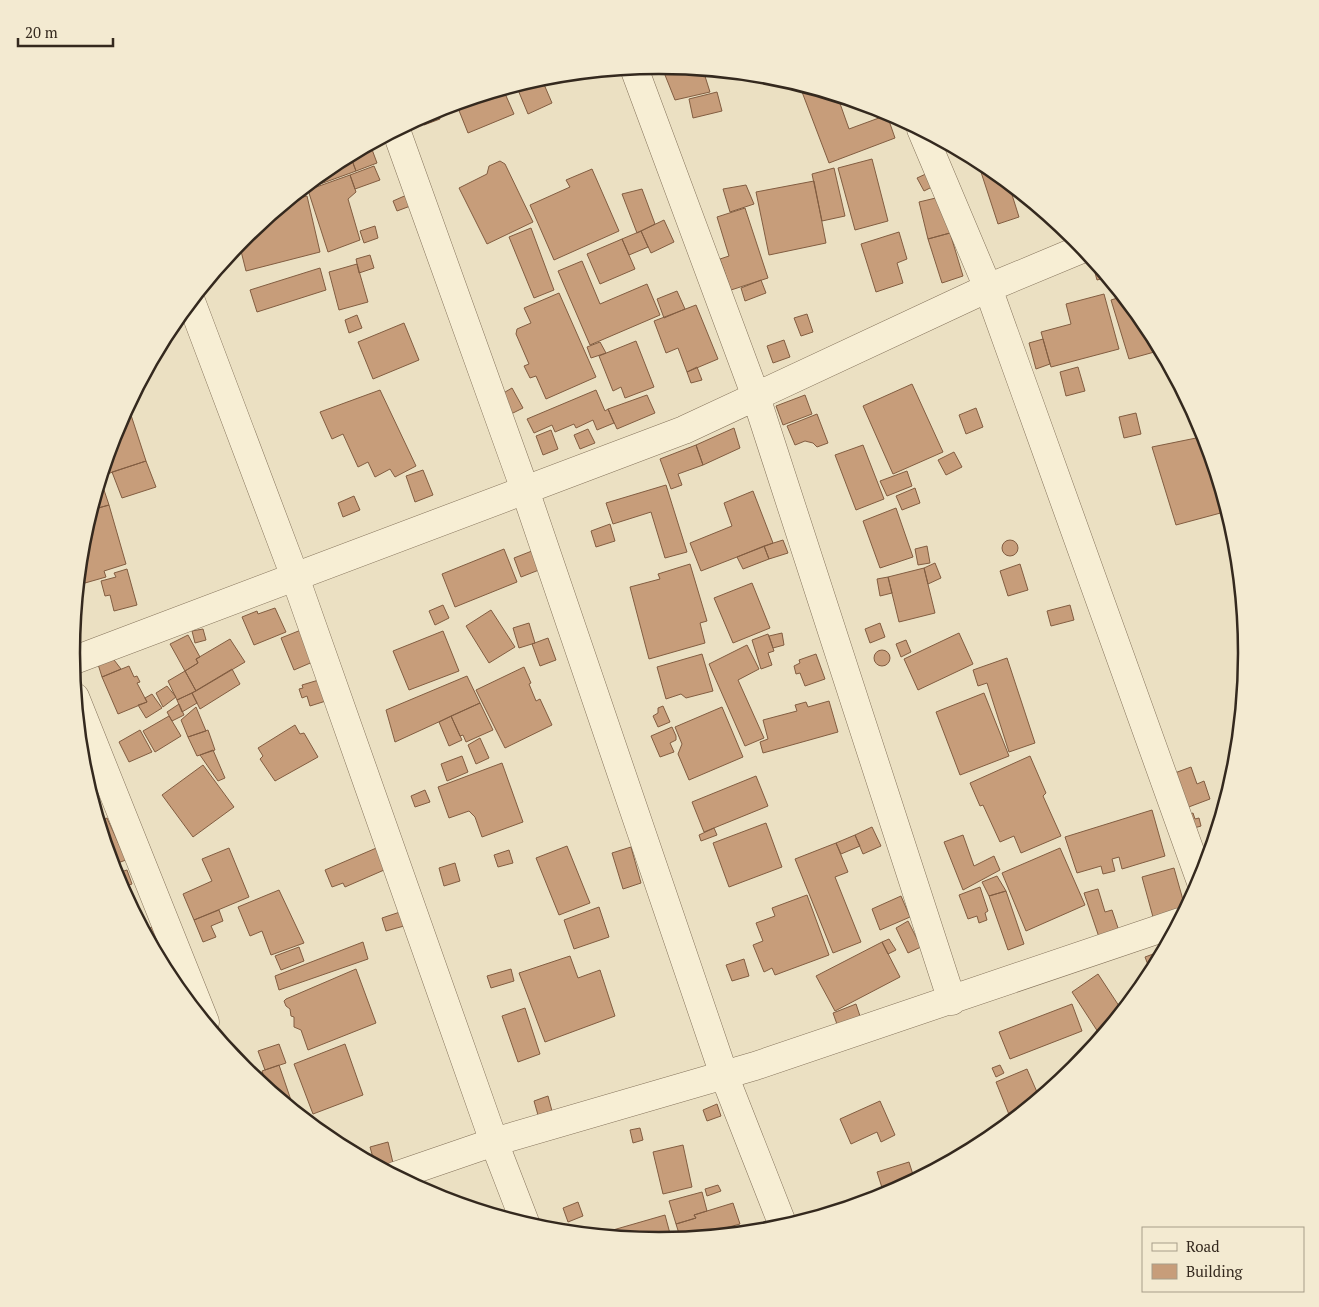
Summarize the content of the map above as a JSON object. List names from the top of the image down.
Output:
{
  "legend": ["Road", "Building"],
  "scale_bar": "20 m"
}
